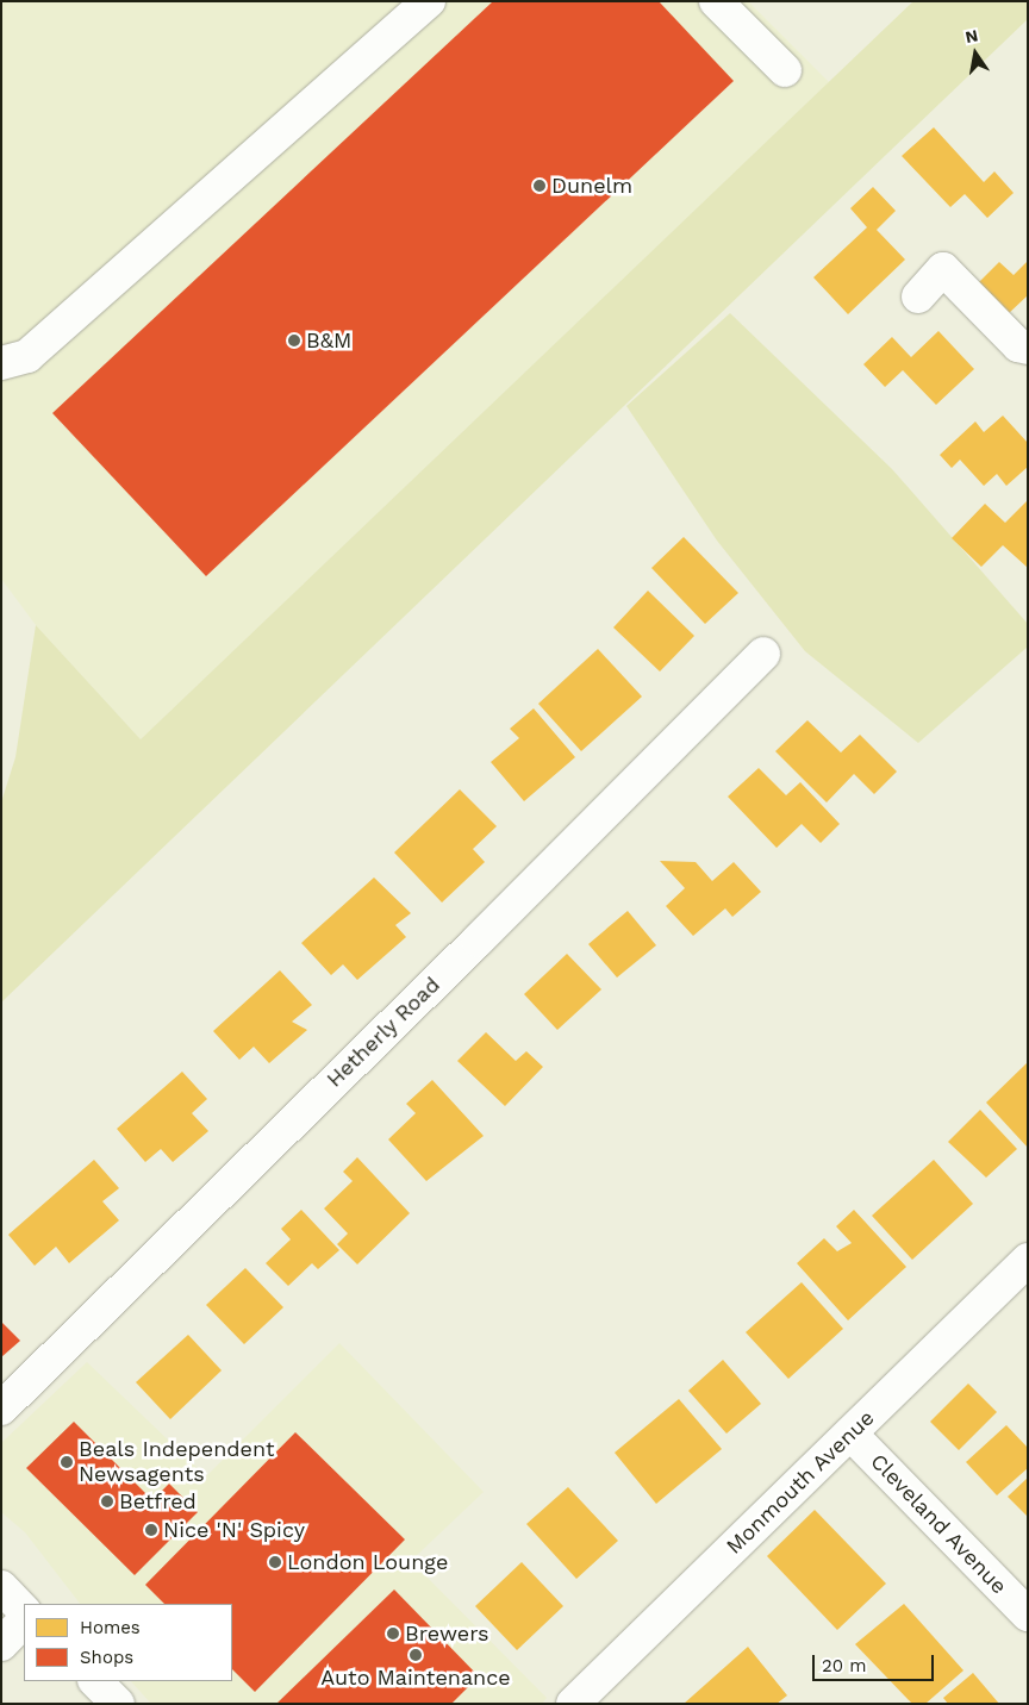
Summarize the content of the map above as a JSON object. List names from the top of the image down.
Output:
{
  "streets": {
    "street": ["Hetherly Road", "Monmouth Avenue", "Cleveland Avenue"]
  },
  "crossings": [
    ["Monmouth Avenue", "Cleveland Avenue"]
  ],
  "places": [
    "Dunelm",
    "B&M",
    "Beals Independent Newsagents",
    "Betfred",
    "Nice 'N' Spicy",
    "London Lounge",
    "Brewers",
    "Auto Maintenance"
  ],
  "legend": ["Homes", "Shops"],
  "scale_bar": "20 m",
  "north": "top"
}
